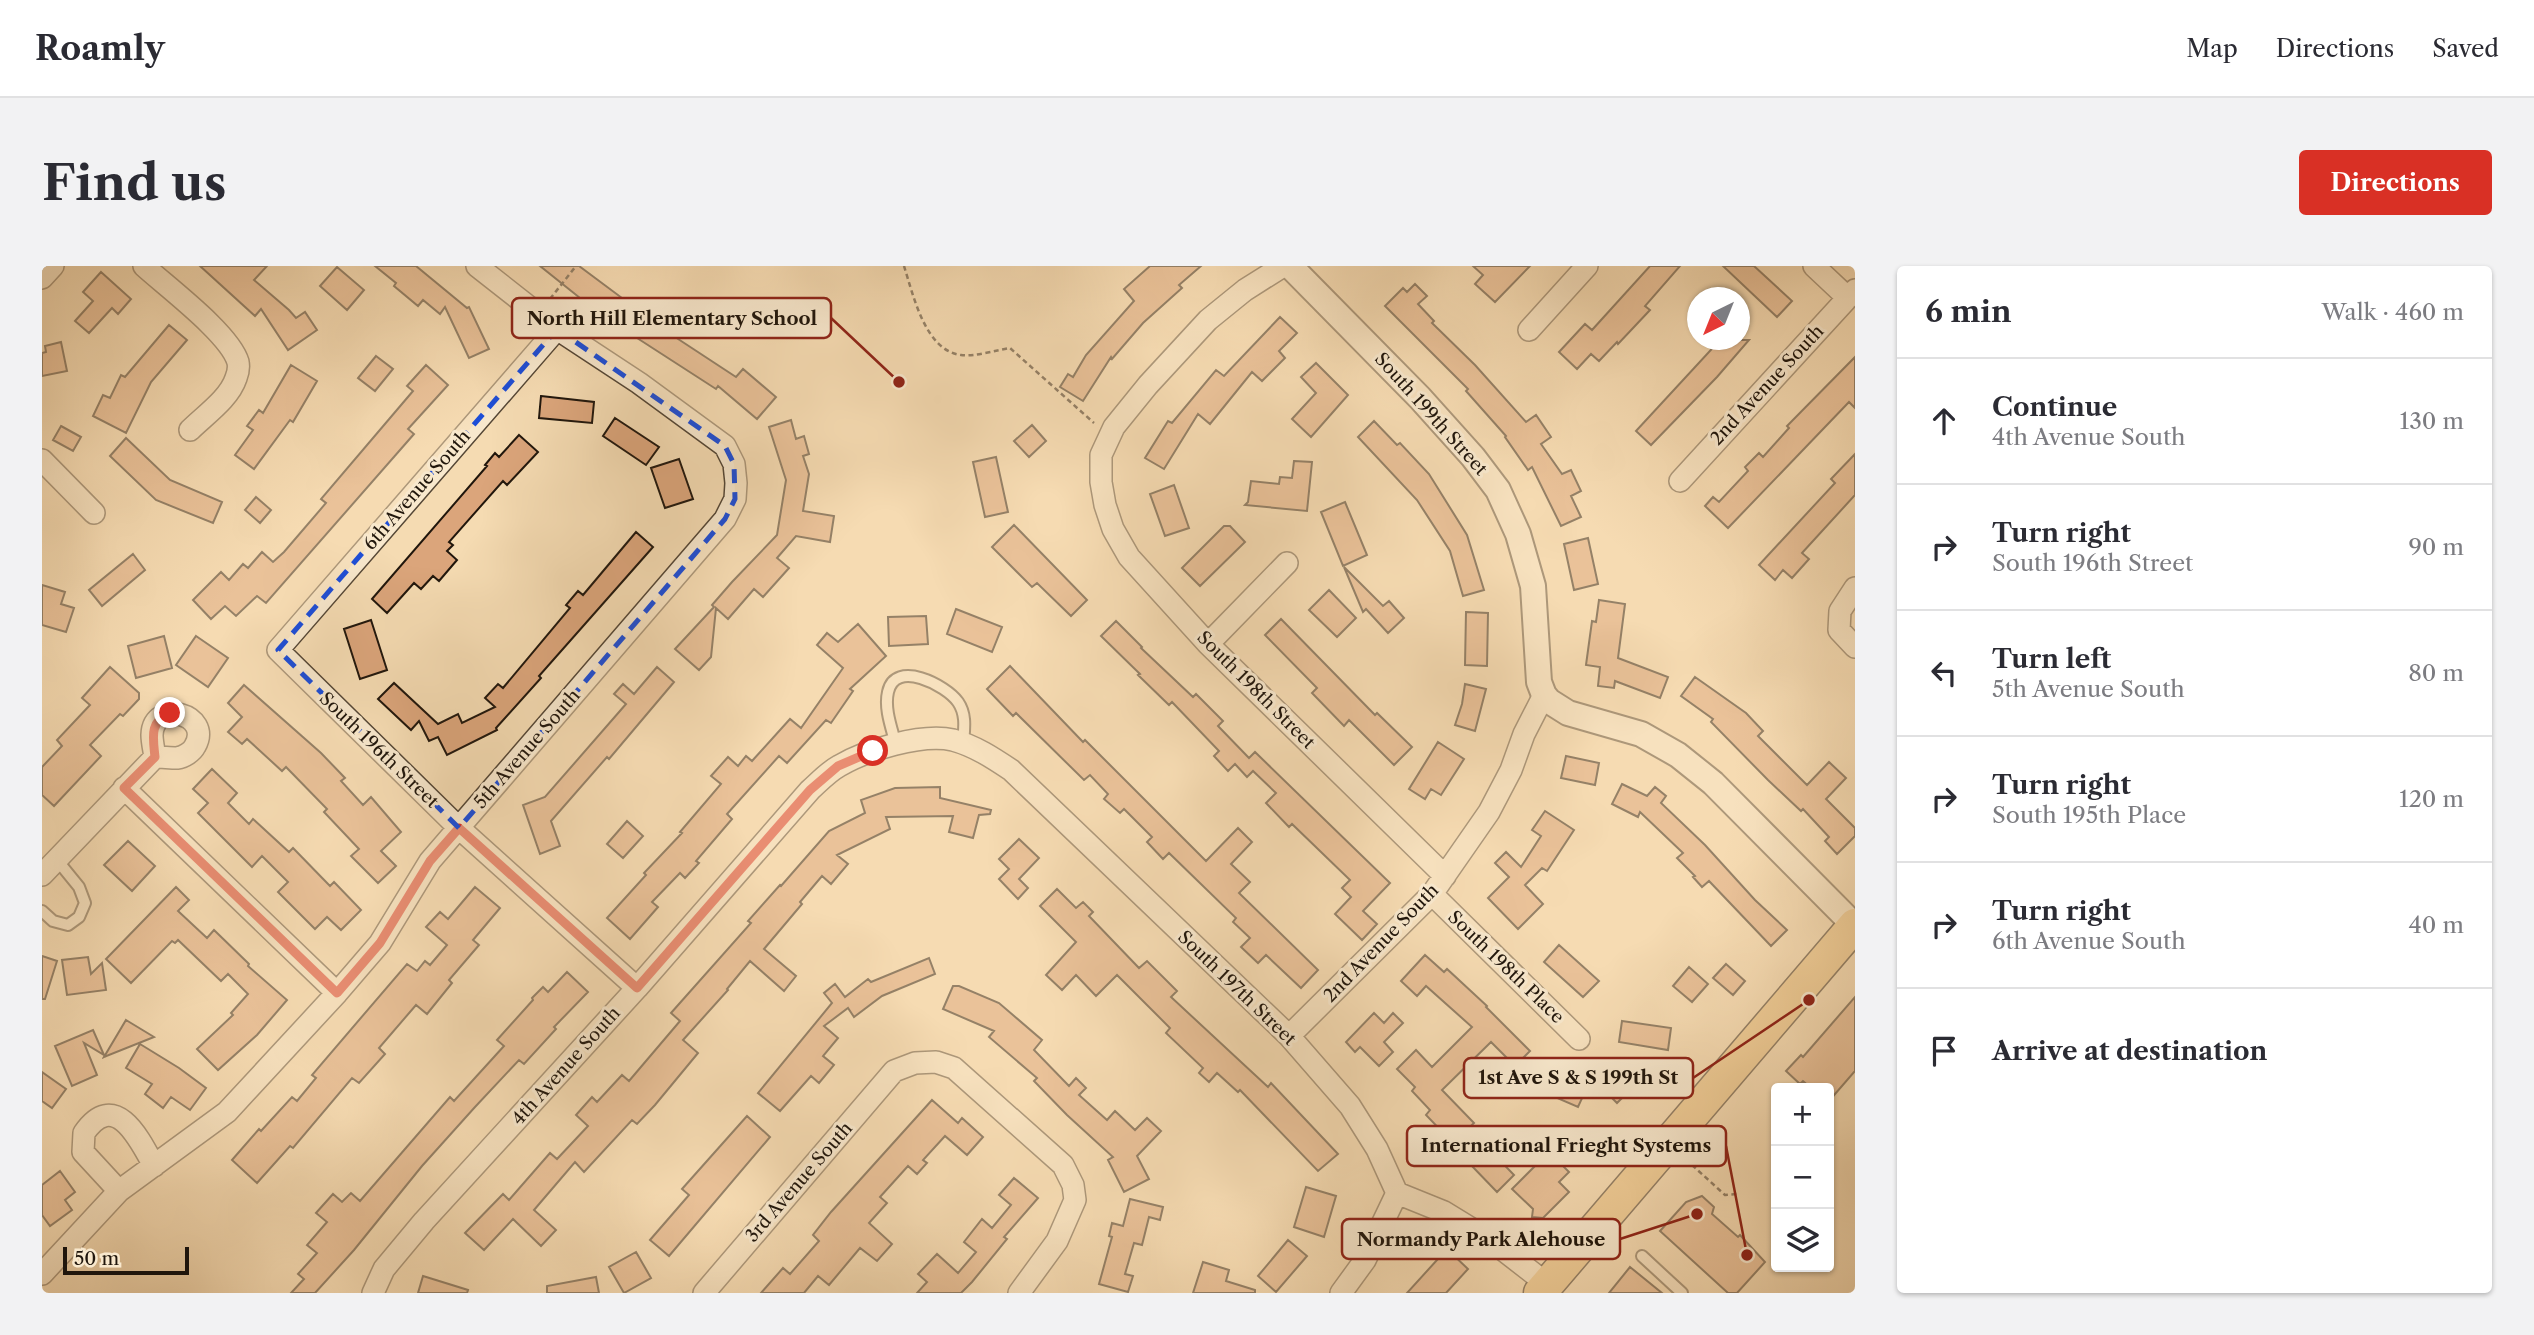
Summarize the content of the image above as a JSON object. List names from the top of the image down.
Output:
{
  "streets": {
    "street": [
      "2nd Avenue South",
      "South 199th Street",
      "6th Avenue South",
      "South 198th Street",
      "5th Avenue South",
      "South 196th Street",
      "South 198th Place",
      "South 197th Street",
      "4th Avenue South",
      "3rd Avenue South"
    ]
  },
  "crossings": [
    ["2nd Avenue South", "South 199th Street"],
    ["2nd Avenue South", "South 198th Street"],
    ["2nd Avenue South", "South 198th Place"],
    ["2nd Avenue South", "South 197th Street"],
    ["6th Avenue South", "5th Avenue South"],
    ["6th Avenue South", "South 196th Street"],
    ["5th Avenue South", "South 196th Street"],
    ["South 196th Street", "4th Avenue South"],
    ["South 197th Street", "4th Avenue South"]
  ],
  "places": [
    "North Hill Elementary School",
    "1st Ave S & S 199th St",
    "Normandy Park Alehouse",
    "International Frieght Systems"
  ],
  "scale_bar": "50 m",
  "north": "bottom left",
  "page": {
    "header": "Roamly",
    "nav": ["Map", "Directions", "Saved"],
    "buttons": "Directions",
    "title": "Find us",
    "heading": ["6 min", "Walk · 460 m"],
    "list": [
      ["Continue", "4th Avenue South", "130 m"],
      ["Turn right", "South 196th Street", "90 m"],
      ["Turn left", "5th Avenue South", "80 m"],
      ["Turn right", "South 195th Place", "120 m"],
      ["Turn right", "6th Avenue South", "40 m"],
      "Arrive at destination"
    ],
    "map_buttons": ["+", "−"],
    "scale": "50 m"
  }
}
